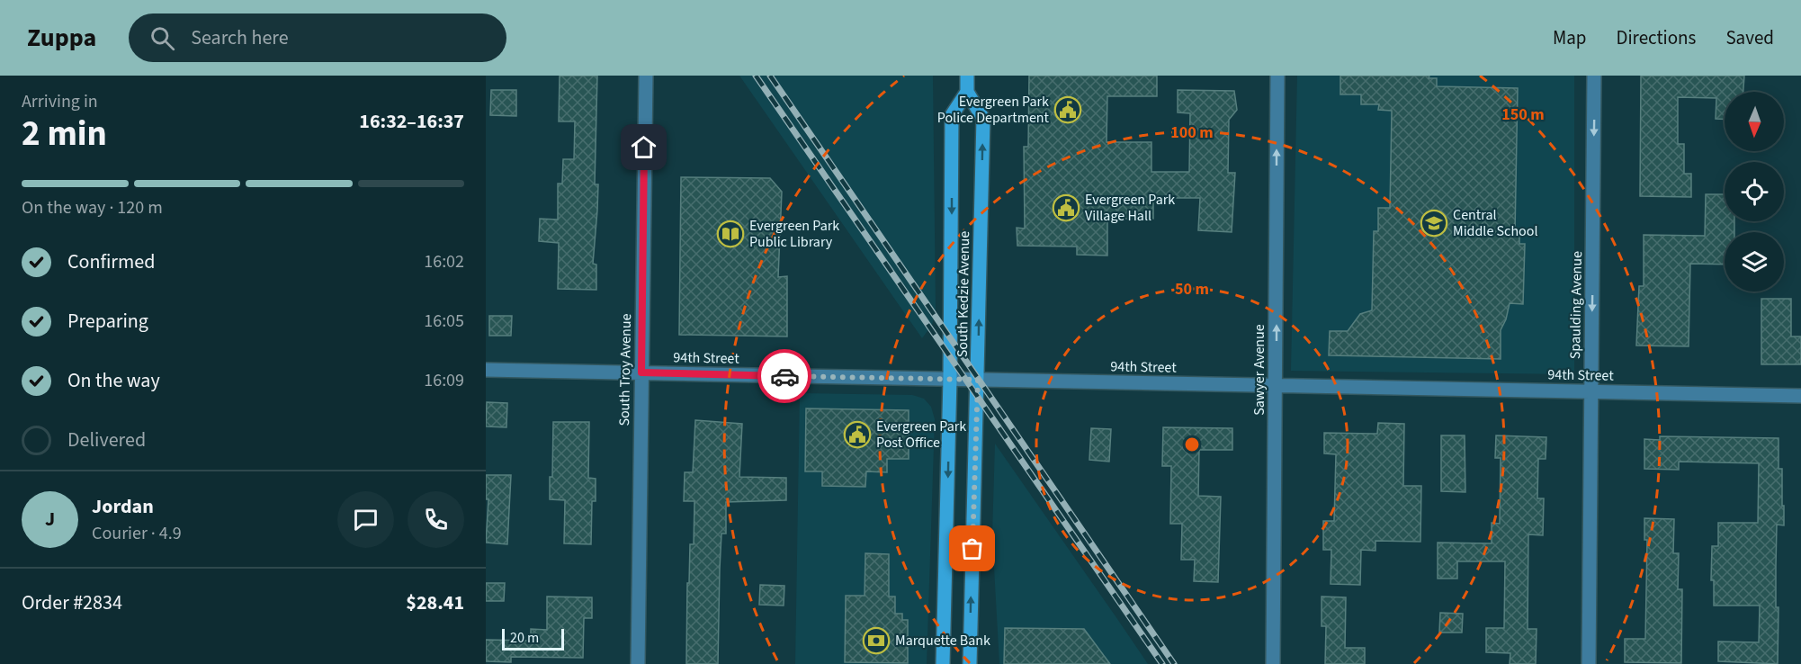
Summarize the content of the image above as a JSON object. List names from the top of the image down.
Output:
{
  "streets": {
    "main road": ["South Kedzie Avenue"],
    "street": [
      "Spaulding Avenue",
      "94th Street",
      "South Troy Avenue",
      "Sawyer Avenue"
    ]
  },
  "crossings": [
    ["South Kedzie Avenue", "94th Street"],
    ["Spaulding Avenue", "94th Street"],
    ["94th Street", "South Troy Avenue"],
    ["94th Street", "Sawyer Avenue"]
  ],
  "one_way": ["Spaulding Avenue", "Sawyer Avenue"],
  "places": {
    "public building": ["Evergreen Park Police Department", "Evergreen Park Village Hall", "Evergreen Park Post Office"],
    "school or university": ["Central Middle School"],
    "library": ["Evergreen Park Public Library"],
    "bank": ["Marquette Bank"]
  },
  "scale_bar": "20 m",
  "north": "bottom",
  "page": {
    "header": "Zuppa",
    "search": "Search here",
    "nav": ["Map", "Directions", "Saved"],
    "heading": ["2 min", "Arriving in", "16:32–16:37"],
    "panel": [
      "Jordan",
      "Courier · 4.9",
      "Order #2834",
      "$28.41"
    ],
    "bar": "On the way · 120 m",
    "list": [
      ["Confirmed", "16:02"],
      ["Preparing", "16:05"],
      ["On the way", "16:09"],
      "Delivered"
    ],
    "round": "J",
    "scale": "20 m"
  },
  "rings": ["150 m", "100 m", "50 m"]
}
